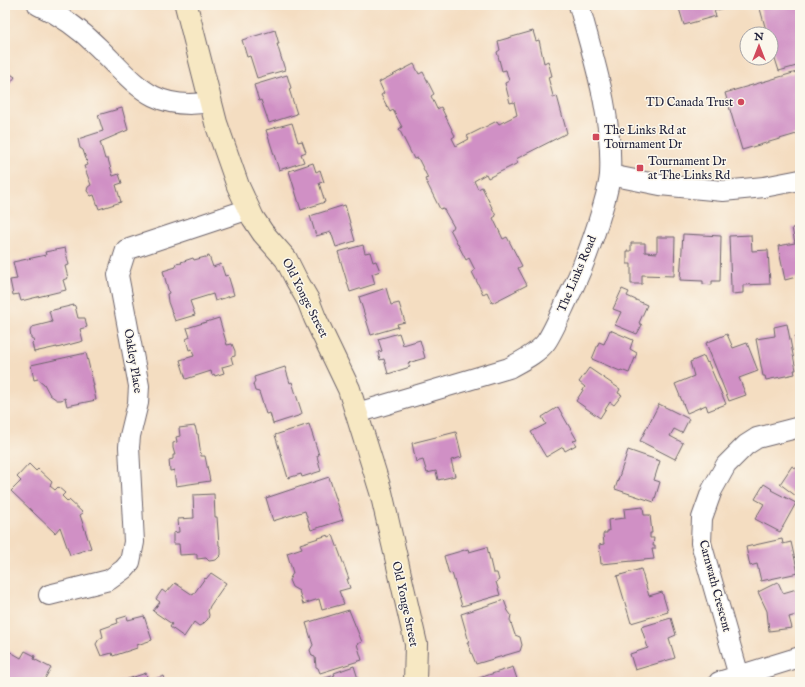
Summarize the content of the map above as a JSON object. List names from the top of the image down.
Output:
{
  "streets": {
    "street": [
      "The Links Road",
      "Old Yonge Street",
      "Oakley Place",
      "Carnwath Crescent"
    ]
  },
  "crossings": [
    ["The Links Road", "Old Yonge Street"],
    ["Old Yonge Street", "Oakley Place"]
  ],
  "places": {
    "other": ["TD Canada Trust"],
    "transit": ["The Links Rd at Tournament Dr", "Tournament Dr at The Links Rd"]
  },
  "north": "top"
}
